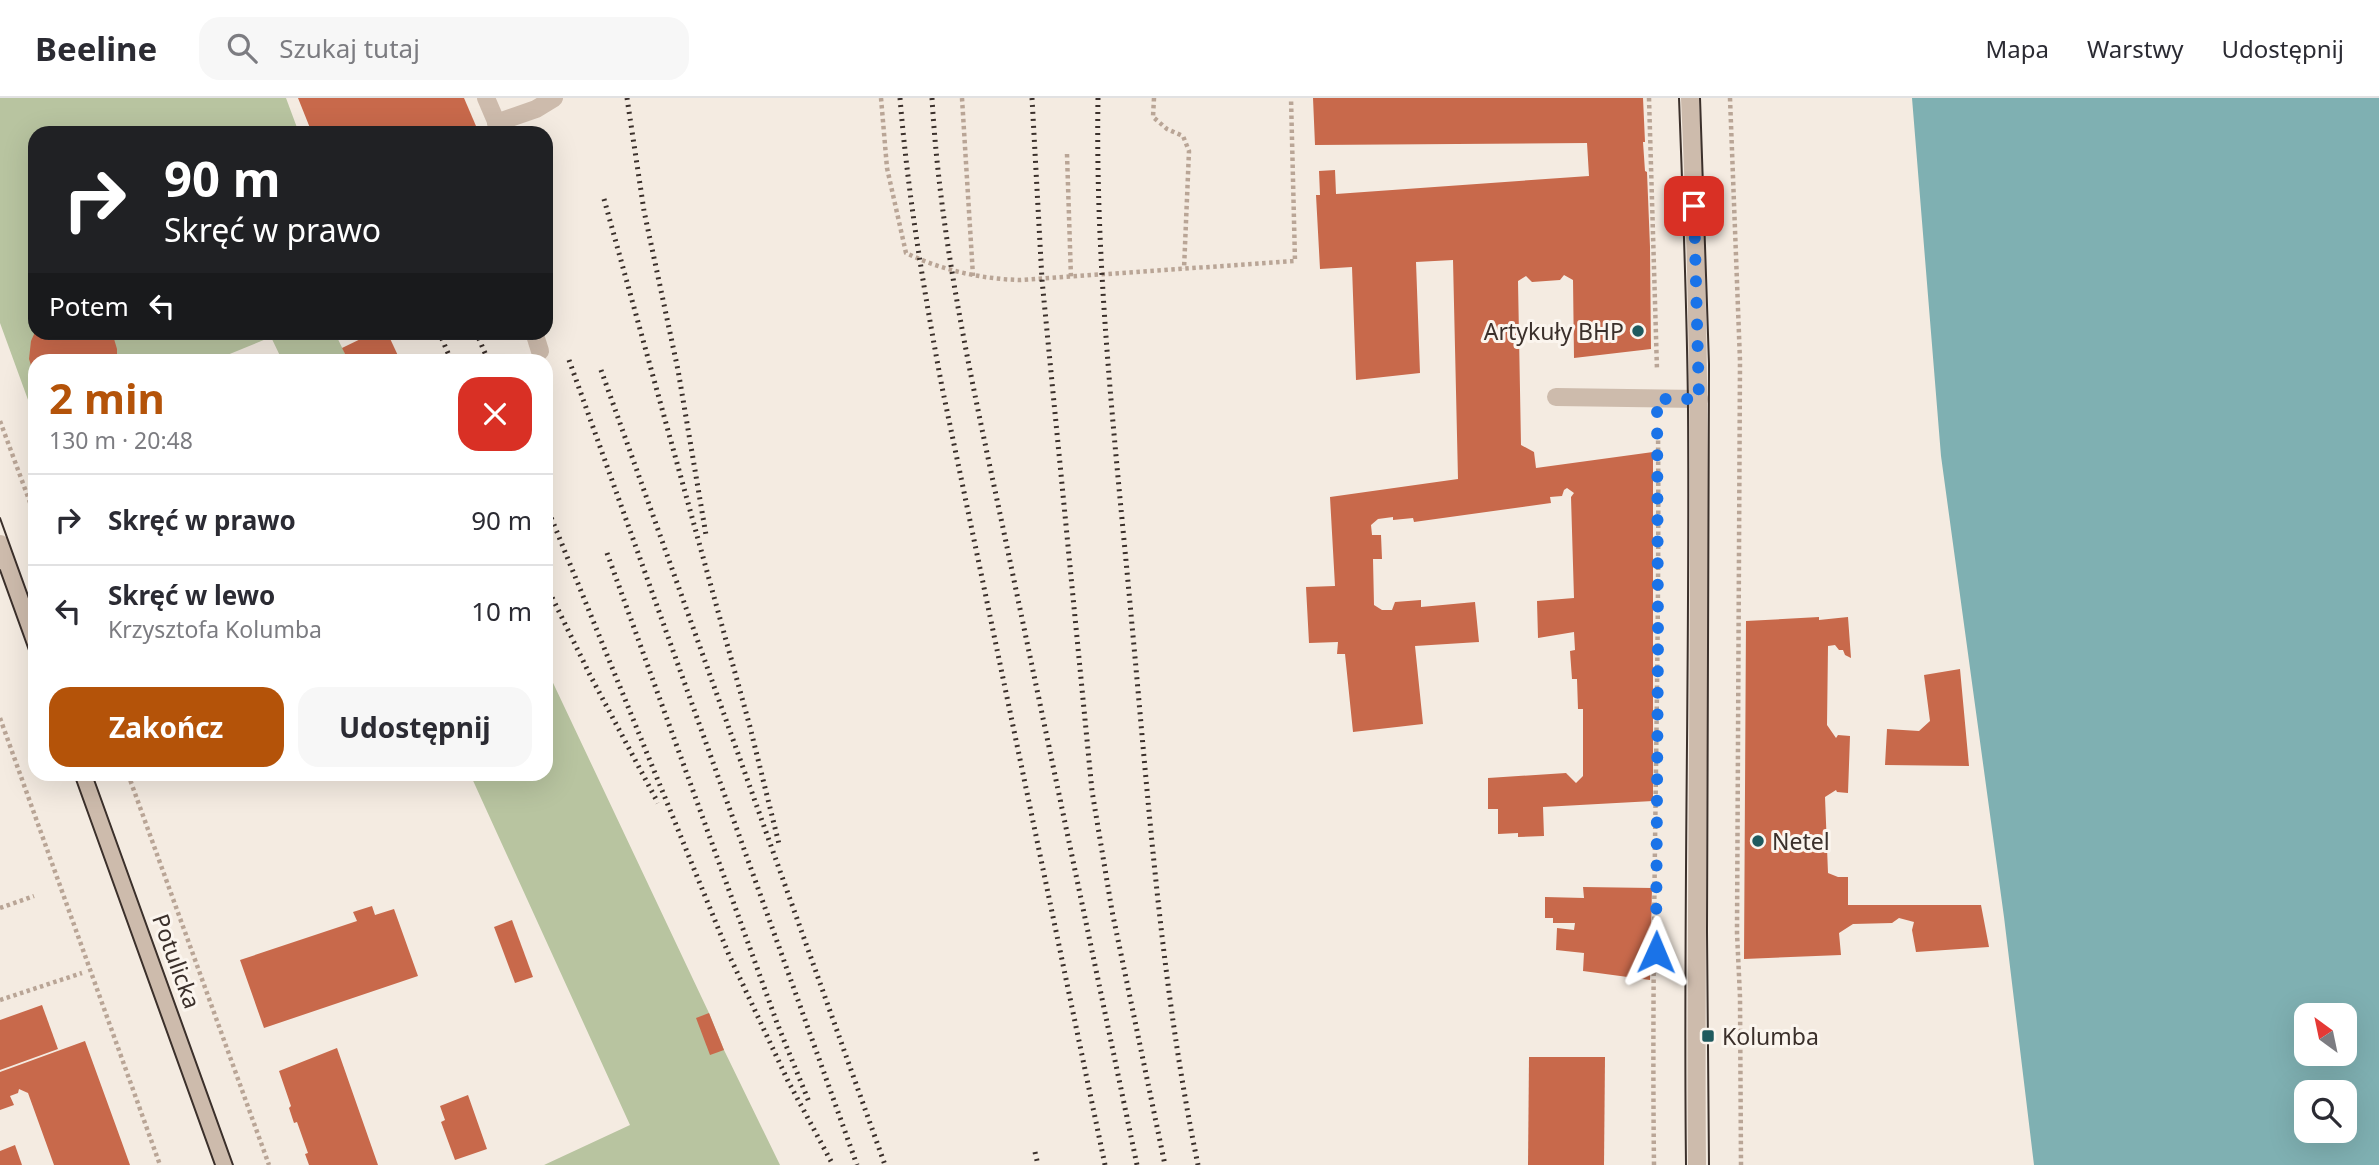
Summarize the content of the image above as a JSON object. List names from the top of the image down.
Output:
{
  "streets": {
    "street": ["Potulicka"]
  },
  "places": {
    "other": ["Artykuły BHP", "Netel"],
    "transit": ["Kolumba"]
  },
  "north": "top left",
  "page": {
    "header": "Beeline",
    "search": "Szukaj tutaj",
    "nav": ["Mapa", "Warstwy", "Udostępnij"],
    "turn": ["90 m", "Skręć w prawo"],
    "then": "Potem",
    "heading": ["2 min", "130 m · 20:48"],
    "list": [
      {
        "name": "Skręć w prawo",
        "value": "90 m"
      },
      {
        "name": "Skręć w lewo",
        "note": "Krzysztofa Kolumba",
        "value": "10 m"
      }
    ],
    "buttons": ["Zakończ", "Udostępnij"]
  }
}
